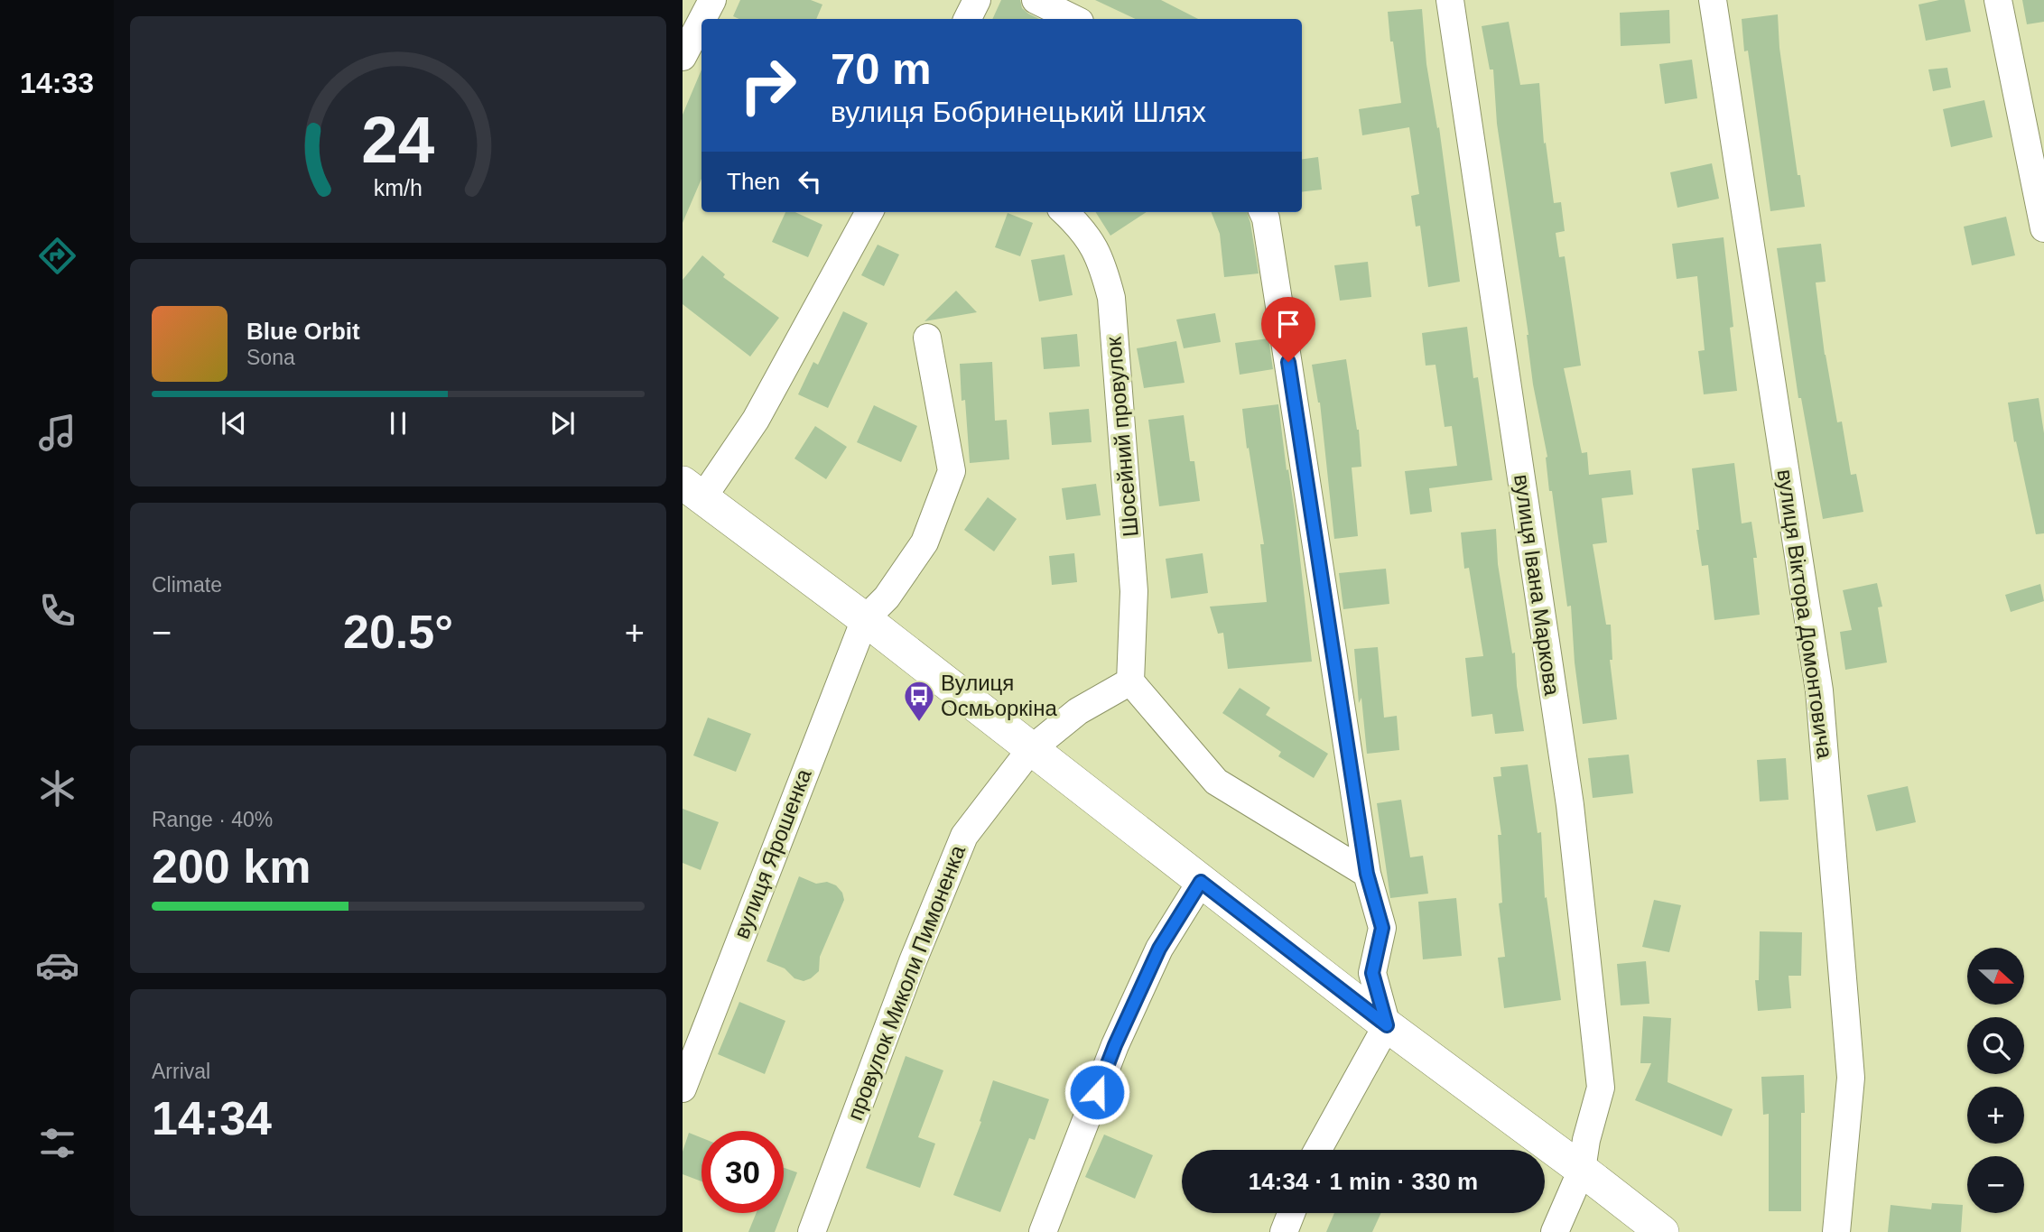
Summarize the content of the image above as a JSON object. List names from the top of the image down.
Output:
{
  "streets": {
    "street": [
      "Шосейний провулок",
      "вулиця Івана Маркова",
      "вулиця Віктора Домонтовича",
      "вулиця Ярошенка",
      "провулок Миколи Пимоненка"
    ]
  },
  "crossings": [
    ["Шосейний провулок", "провулок Миколи Пимоненка"]
  ],
  "places": {
    "bus stop": ["Вулиця Осмьоркіна"]
  },
  "north": "right",
  "page": {
    "tabs": "14:33",
    "turn": ["70 m", "вулиця Бобринецький Шлях"],
    "then": "Then",
    "song": ["Blue Orbit", "Sona"],
    "tile": [
      "Climate",
      ["Range · 40%", "200 km"],
      ["Arrival", "14:34"]
    ],
    "heat": ["−", "20.5°", "+"],
    "map_buttons": ["+", "−"],
    "limit": "30",
    "trip": "14:34 · 1 min · 330 m",
    "gauge": ["24", "km/h"]
  }
}
